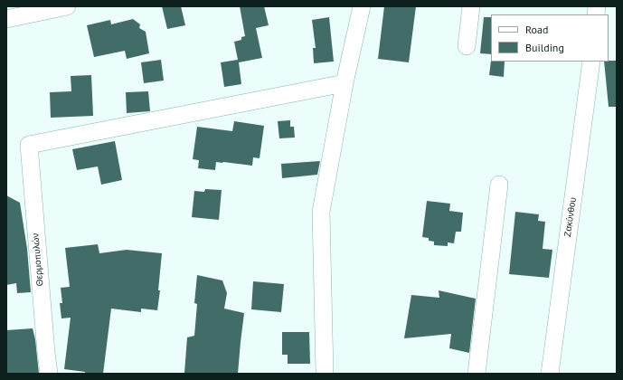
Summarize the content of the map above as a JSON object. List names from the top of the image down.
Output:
{
  "streets": {
    "street": ["Ζακύνθου", "Θερμοπυλών"]
  },
  "legend": ["Road", "Building"]
}
